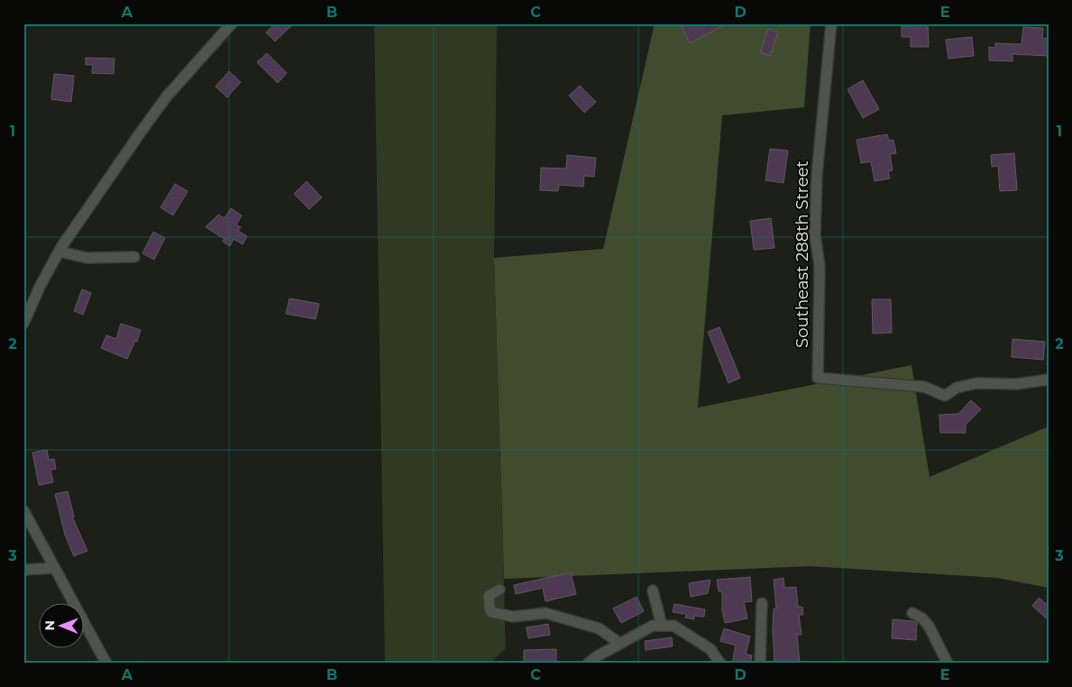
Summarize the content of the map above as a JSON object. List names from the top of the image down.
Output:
{
  "streets": {
    "street": ["Southeast 288th Street"]
  },
  "north": "left",
  "grid": {
    "columns": [
      "A",
      "B",
      "C",
      "D",
      "E"
    ],
    "rows": ["1", "2", "3"]
  }
}
